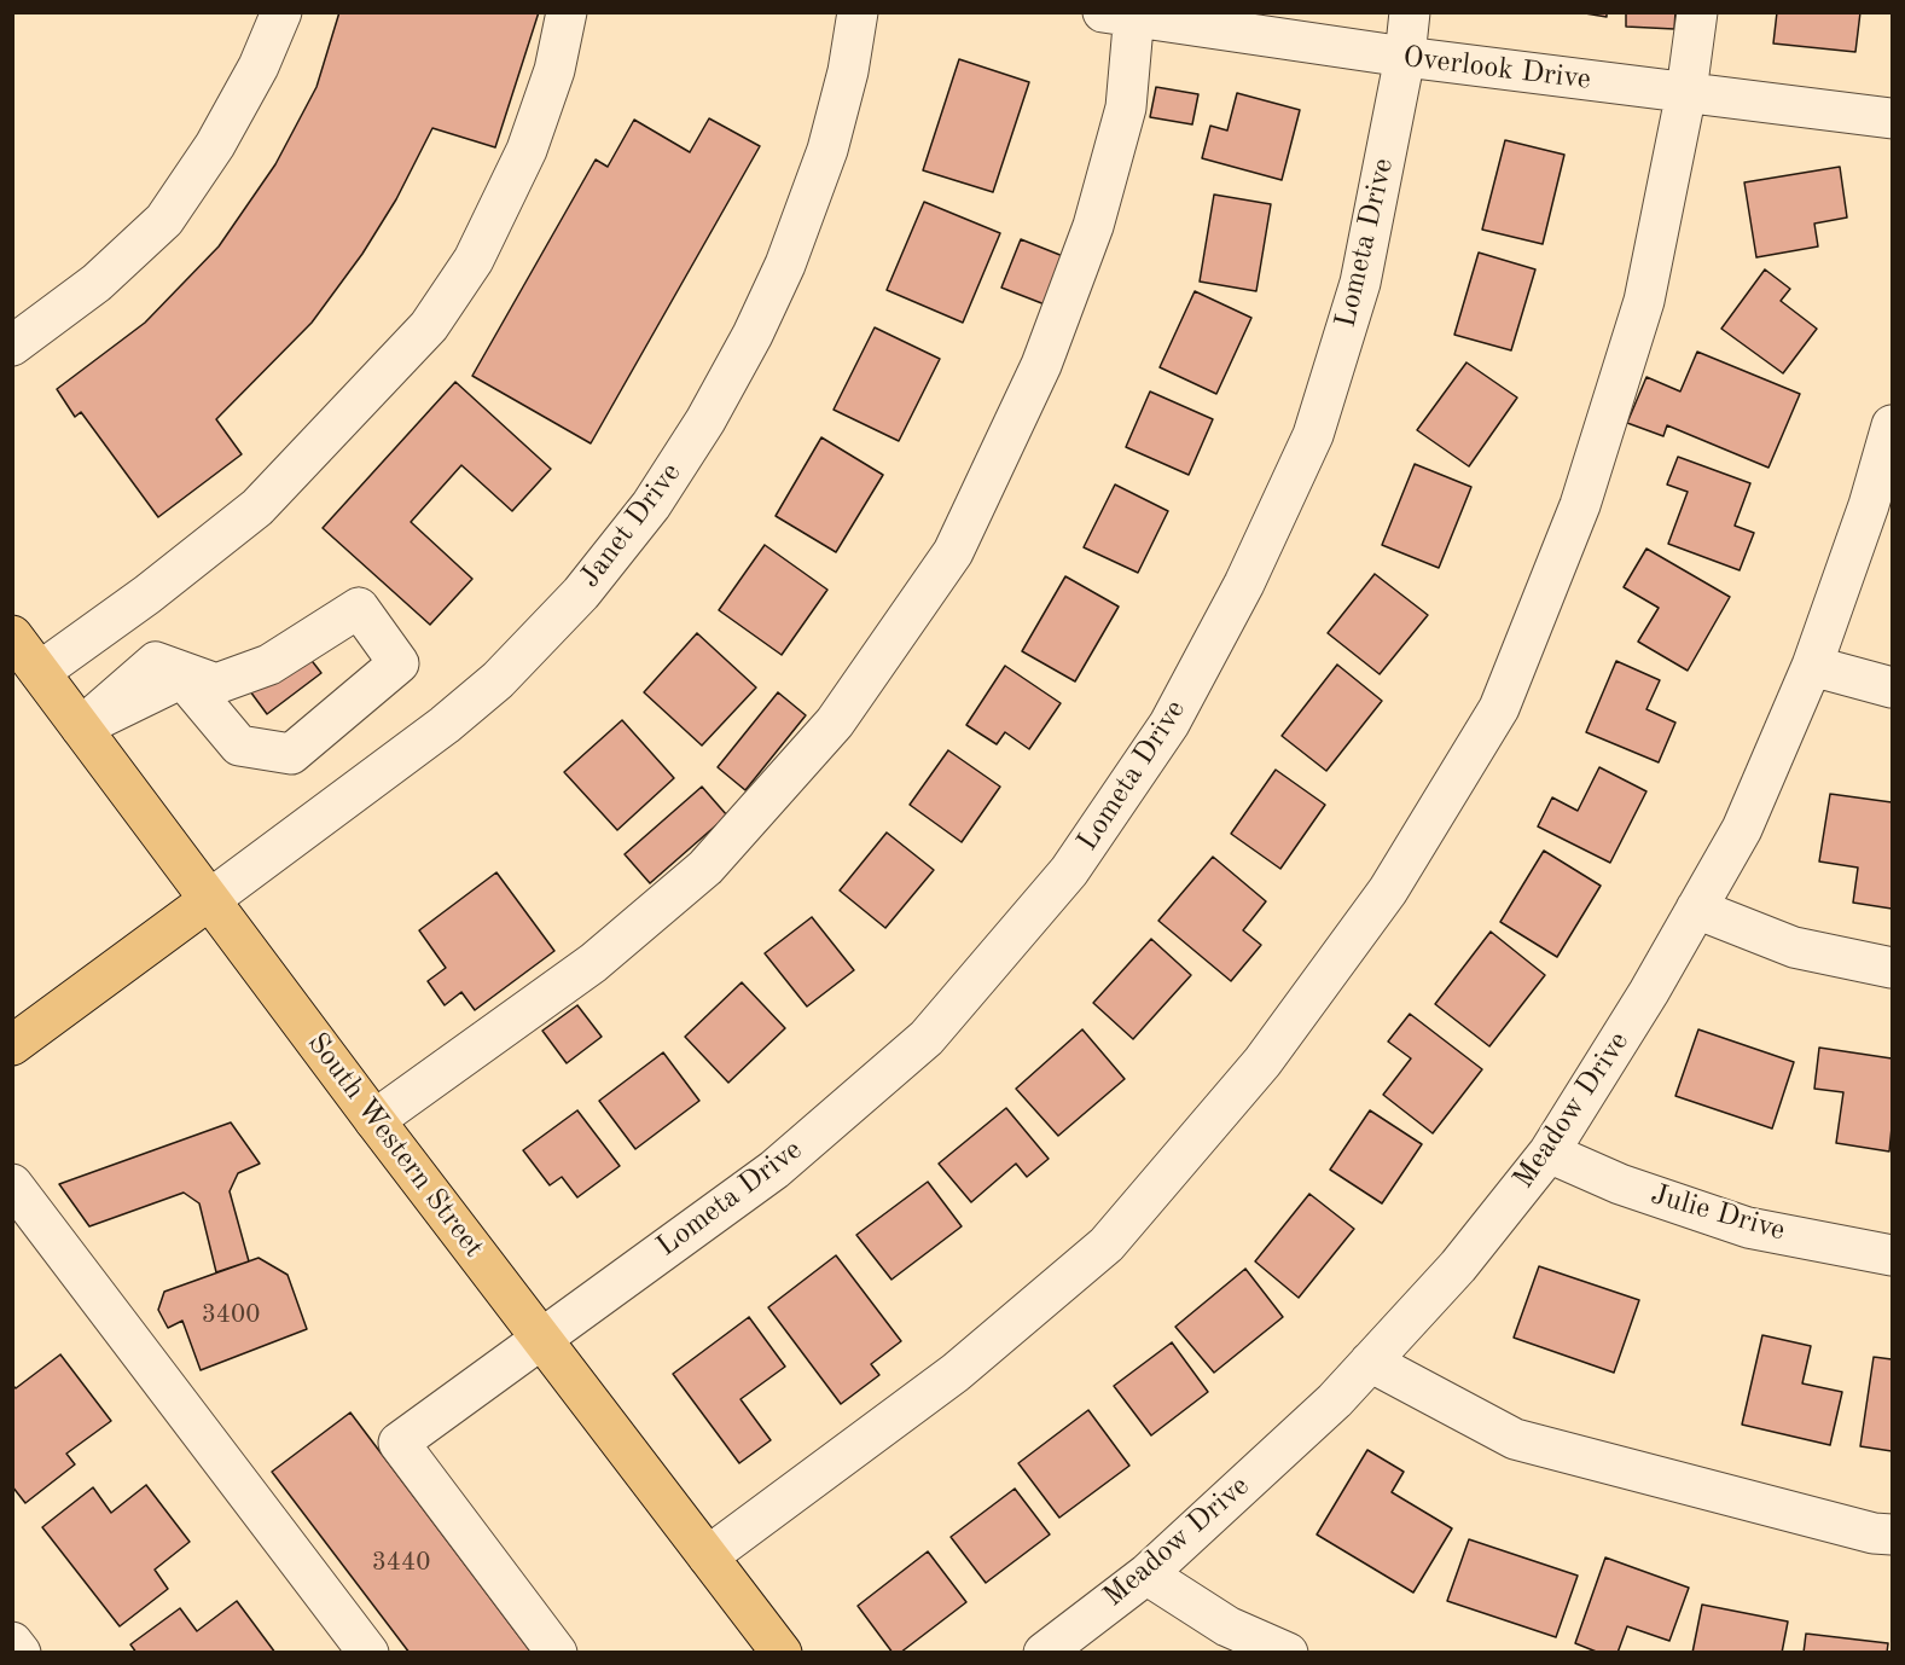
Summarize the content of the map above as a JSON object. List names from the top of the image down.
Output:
{
  "streets": {
    "main road": ["South Western Street"],
    "street": [
      "Overlook Drive",
      "Lometa Drive",
      "Janet Drive",
      "Meadow Drive",
      "Julie Drive"
    ]
  },
  "crossings": [
    ["Overlook Drive", "Lometa Drive"],
    ["Lometa Drive", "South Western Street"],
    ["Janet Drive", "South Western Street"],
    ["Meadow Drive", "Julie Drive"]
  ],
  "house_numbers": ["3400", "3440"]
}
